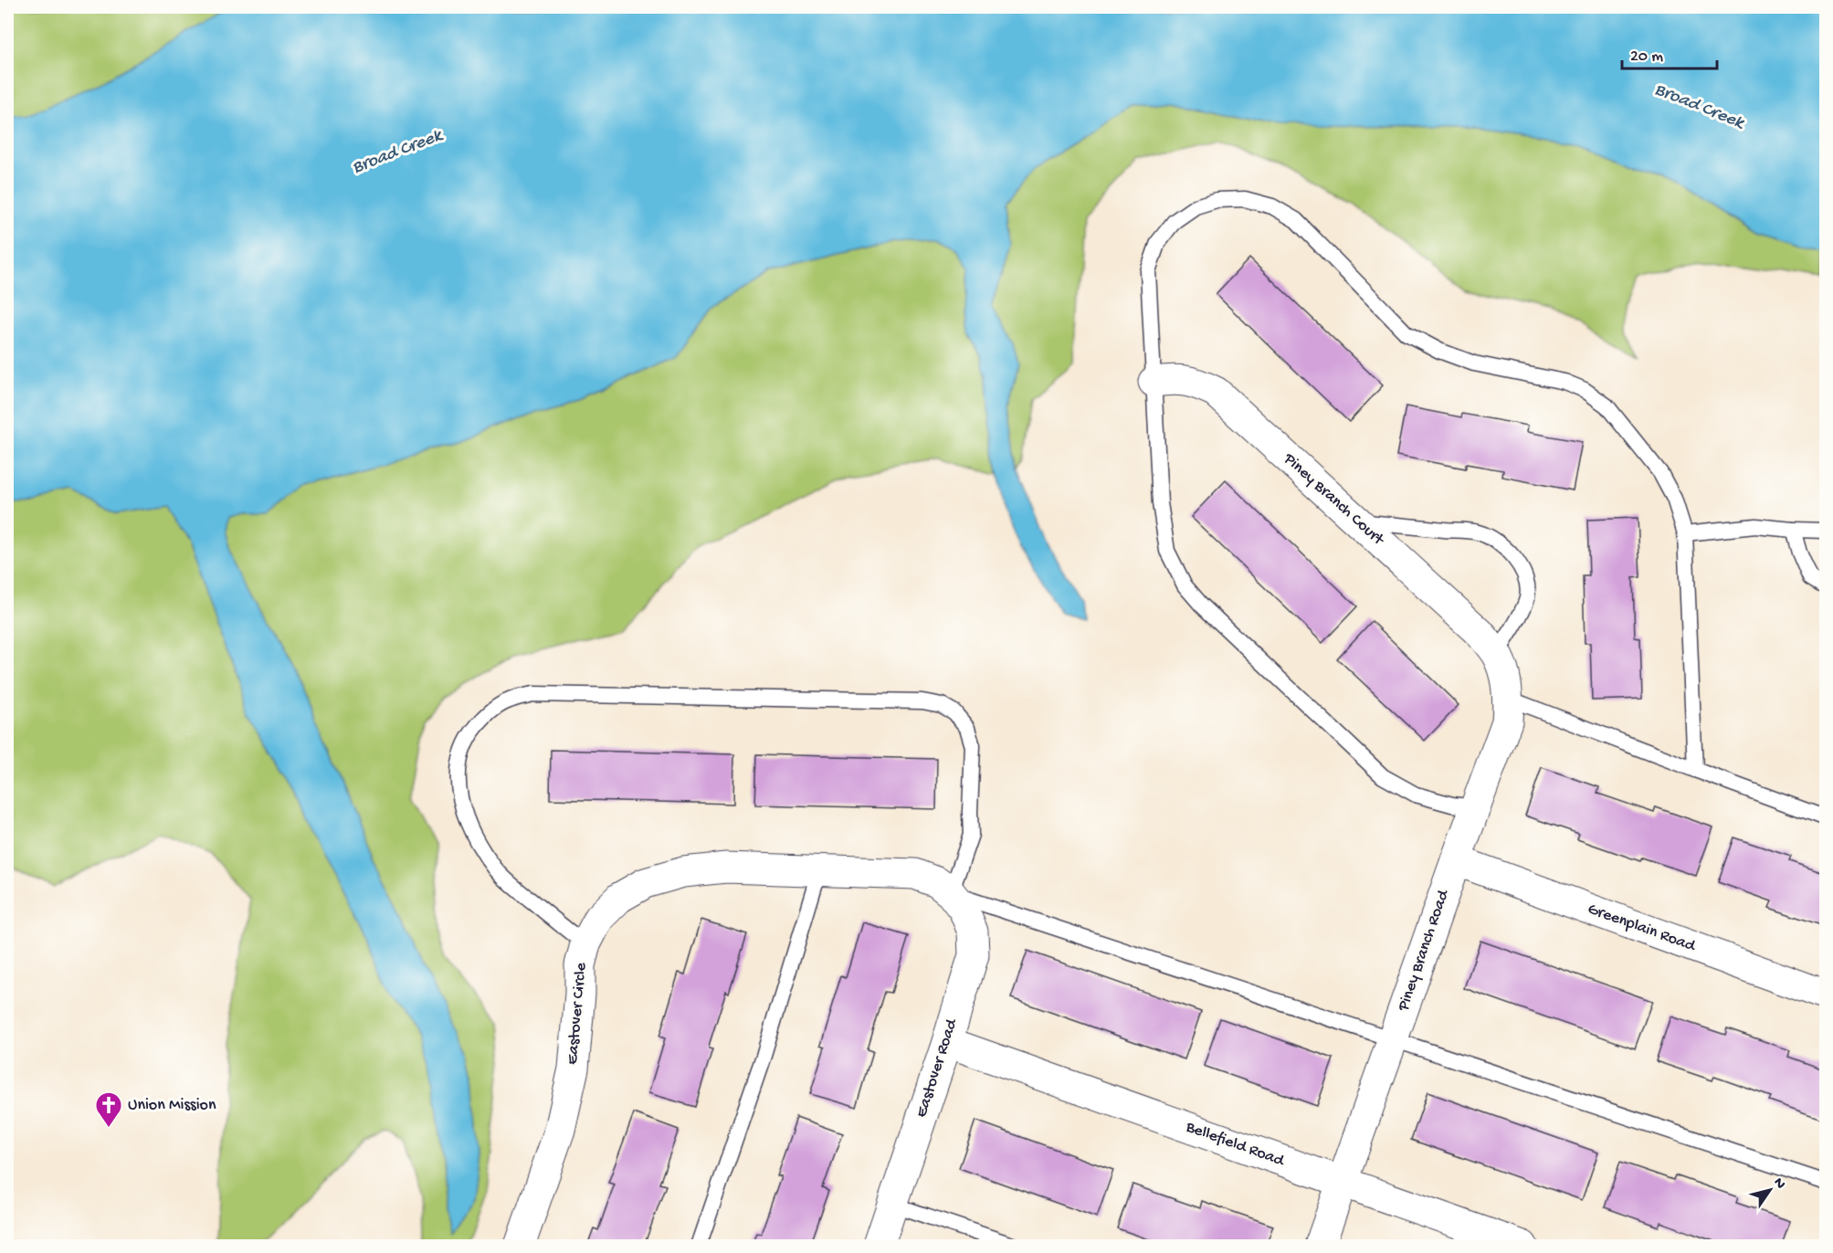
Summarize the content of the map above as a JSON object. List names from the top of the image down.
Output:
{
  "streets": {
    "street": [
      "Piney Branch Court",
      "Greenplain Road",
      "Piney Branch Road",
      "Eastover Circle",
      "Eastover Road",
      "Bellefield Road"
    ]
  },
  "crossings": [
    ["Piney Branch Court", "Piney Branch Road"],
    ["Greenplain Road", "Piney Branch Road"],
    ["Piney Branch Road", "Bellefield Road"],
    ["Eastover Circle", "Eastover Road"],
    ["Eastover Road", "Bellefield Road"]
  ],
  "water": ["Broad Creek"],
  "places": {
    "church": ["Union Mission"]
  },
  "scale_bar": "20 m",
  "north": "top right"
}
